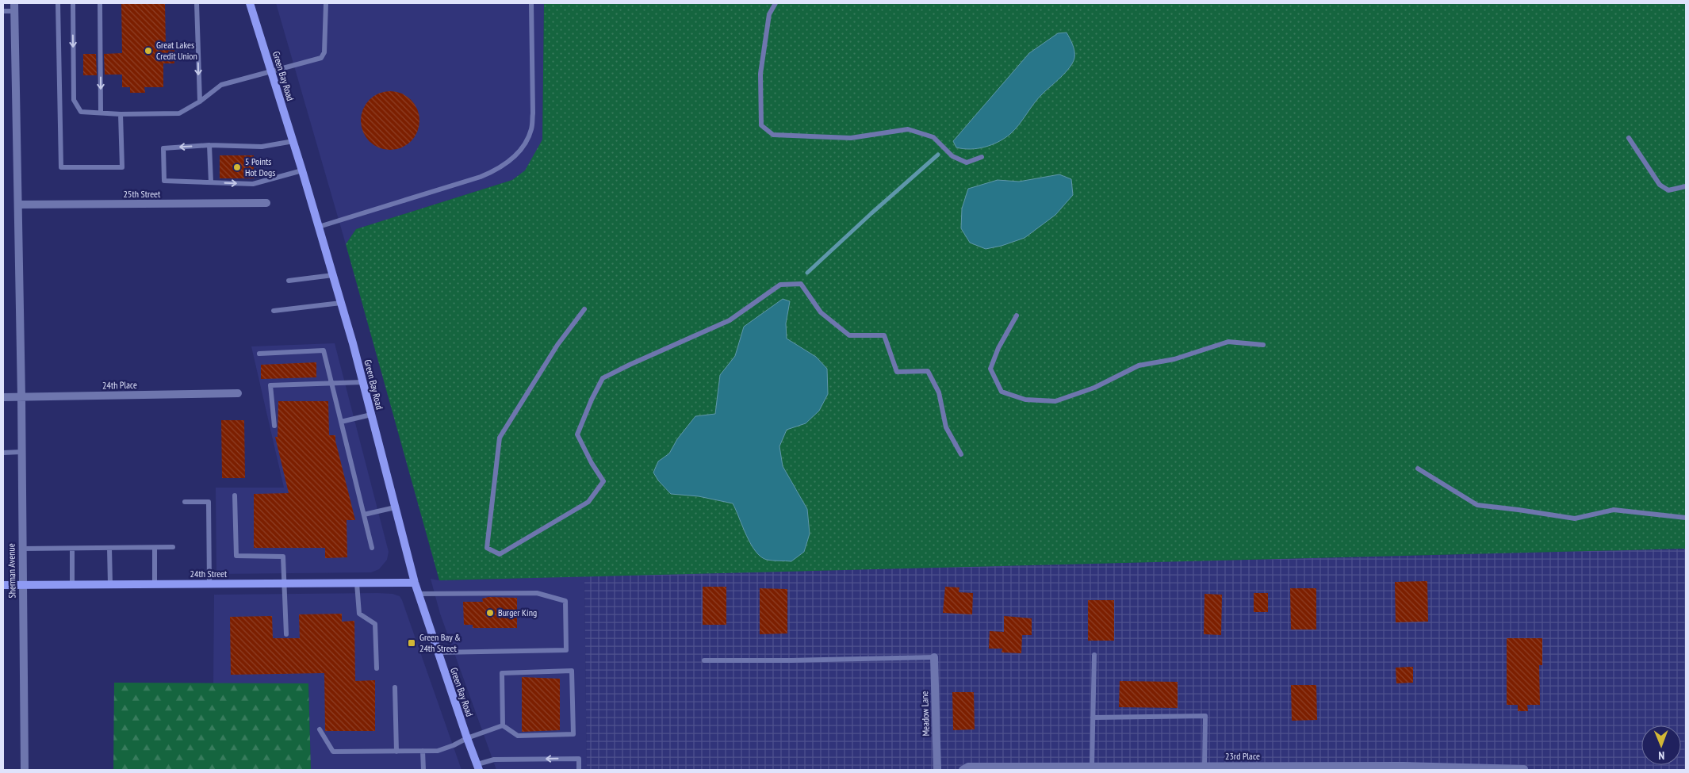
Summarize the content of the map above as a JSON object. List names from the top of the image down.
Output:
{
  "streets": {
    "main road": ["Green Bay Road", "24th Street"],
    "street": [
      "25th Street",
      "24th Place",
      "Sherman Avenue",
      "Meadow Lane",
      "23rd Place"
    ]
  },
  "crossings": [
    ["Green Bay Road", "24th Street"],
    ["25th Street", "Sherman Avenue"],
    ["24th Place", "Sherman Avenue"],
    ["Sherman Avenue", "24th Street"]
  ],
  "places": {
    "other": ["Great Lakes Credit Union", "5 Points Hot Dogs", "Burger King"],
    "transit": ["Green Bay & 24th Street"]
  },
  "north": "bottom"
}
